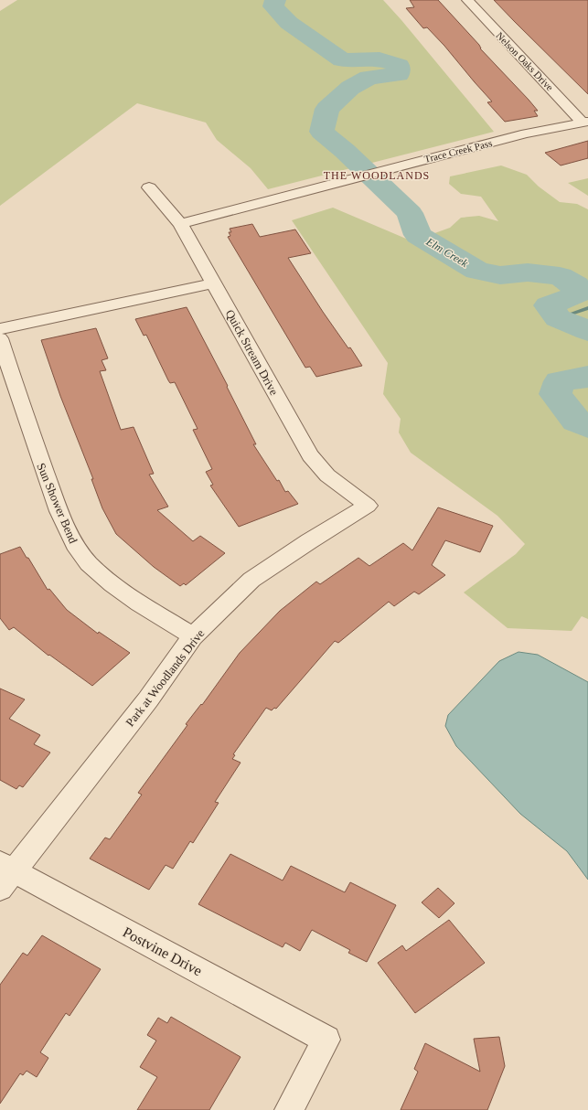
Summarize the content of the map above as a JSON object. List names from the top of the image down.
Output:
{
  "streets": {
    "street": [
      "Nelson Oaks Drive",
      "Trace Creek Pass",
      "Quick Stream Drive",
      "Sun Shower Bend",
      "Park at Woodlands Drive",
      "Postvine Drive"
    ]
  },
  "crossings": [
    ["Nelson Oaks Drive", "Trace Creek Pass"],
    ["Trace Creek Pass", "Quick Stream Drive"],
    ["Quick Stream Drive", "Park at Woodlands Drive"],
    ["Sun Shower Bend", "Park at Woodlands Drive"],
    ["Park at Woodlands Drive", "Postvine Drive"]
  ],
  "districts": ["THE WOODLANDS"],
  "water": ["Elm Creek"]
}
